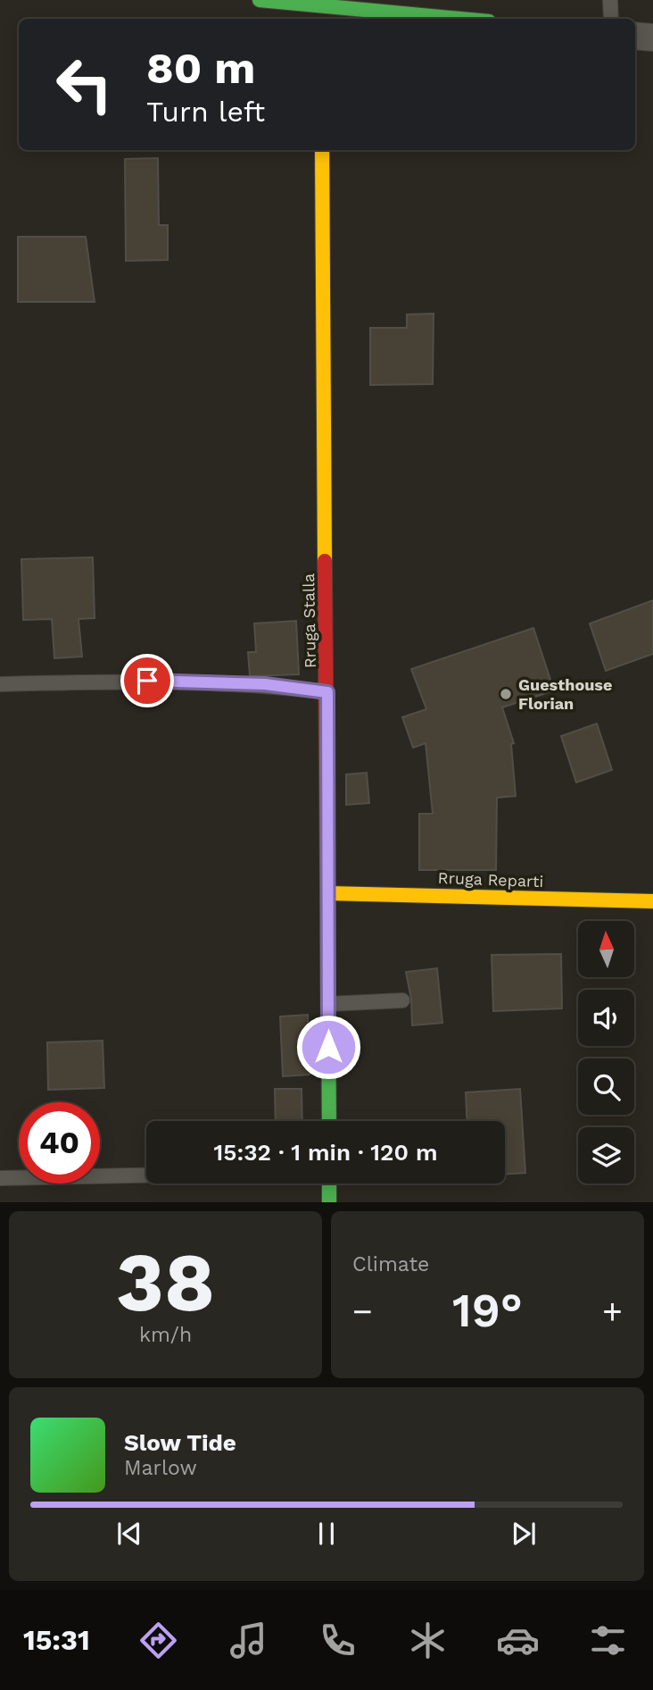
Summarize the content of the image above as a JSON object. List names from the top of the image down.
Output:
{
  "streets": {
    "street": ["Rruga Stalla", "Rruga Reparti"]
  },
  "crossings": [
    ["Rruga Stalla", "Rruga Reparti"]
  ],
  "places": ["Guesthouse Florian"],
  "north": "top",
  "page": {
    "turn": ["80 m", "Turn left"],
    "limit": "40",
    "trip": "15:32 · 1 min · 120 m",
    "tile": [
      ["38", "km/h"],
      "Climate"
    ],
    "heat": ["−", "19°", "+"],
    "song": ["Slow Tide", "Marlow"],
    "tabs": "15:31"
  }
}
